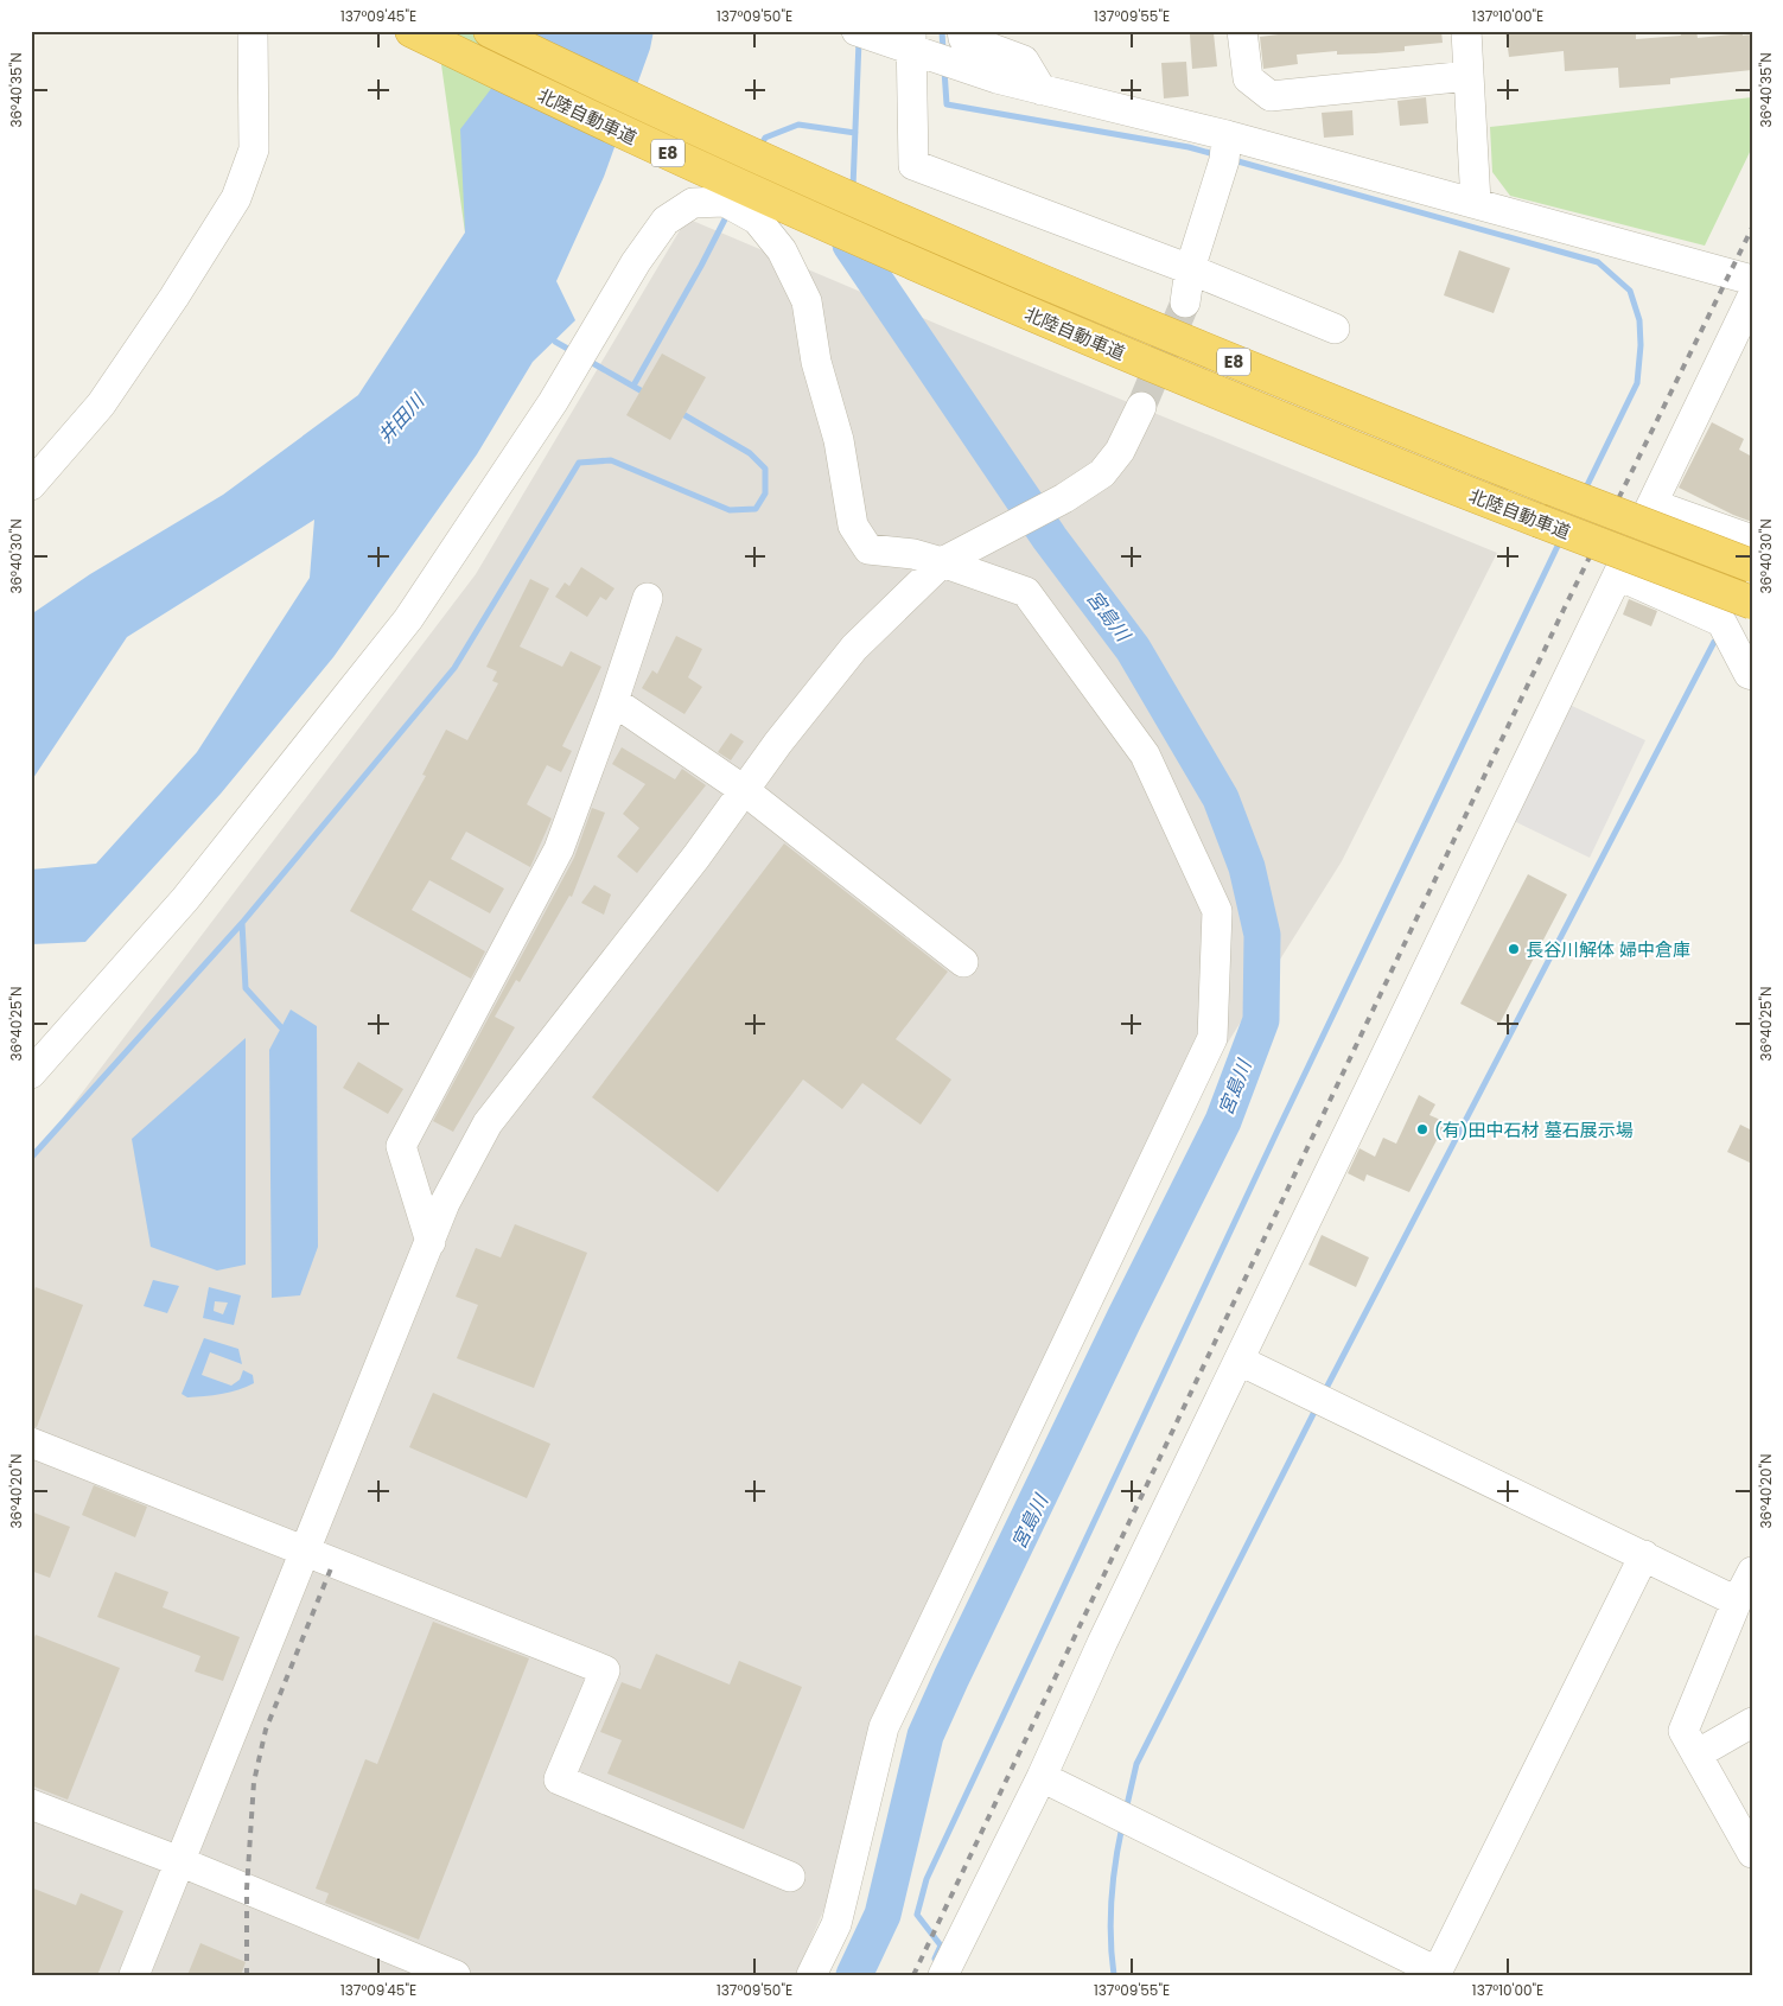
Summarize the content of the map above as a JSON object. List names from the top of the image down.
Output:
{
  "streets": {
    "highway": ["北陸自動車道", "E8"]
  },
  "water": ["井田川", "宮島川"],
  "places": ["長谷川解体 婦中倉庫", "(有)田中石材 墓石展示場"],
  "coordinates": [
    "137°09'45\"E",
    "137°09'50\"E",
    "137°09'55\"E",
    "137°10'00\"E",
    "36°40'35\"N",
    "36°40'30\"N",
    "36°40'25\"N",
    "36°40'20\"N"
  ]
}
